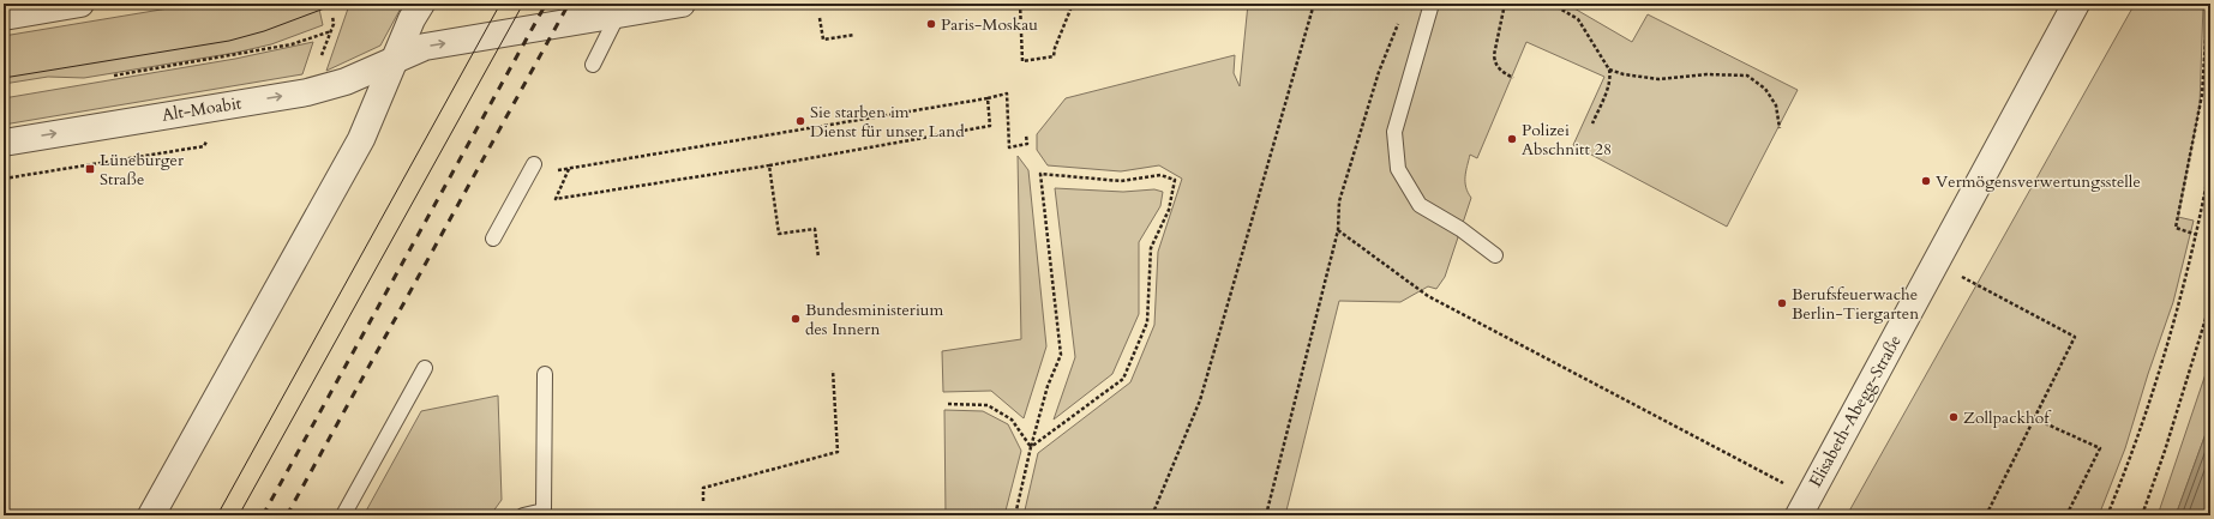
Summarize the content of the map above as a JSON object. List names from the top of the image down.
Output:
{
  "streets": {
    "street": ["Alt-Moabit", "Elisabeth-Abegg-Straße"]
  },
  "one_way": ["Alt-Moabit"],
  "places": {
    "other": [
      "Paris-Moskau",
      "Sie starben im Dienst für unser Land",
      "Polizei Abschnitt 28",
      "Vermögensverwertungsstelle",
      "Berufsfeuerwache Berlin-Tiergarten",
      "Bundesministerium des Innern",
      "Zollpackhof"
    ],
    "transit": ["Lüneburger Straße"]
  }
}
